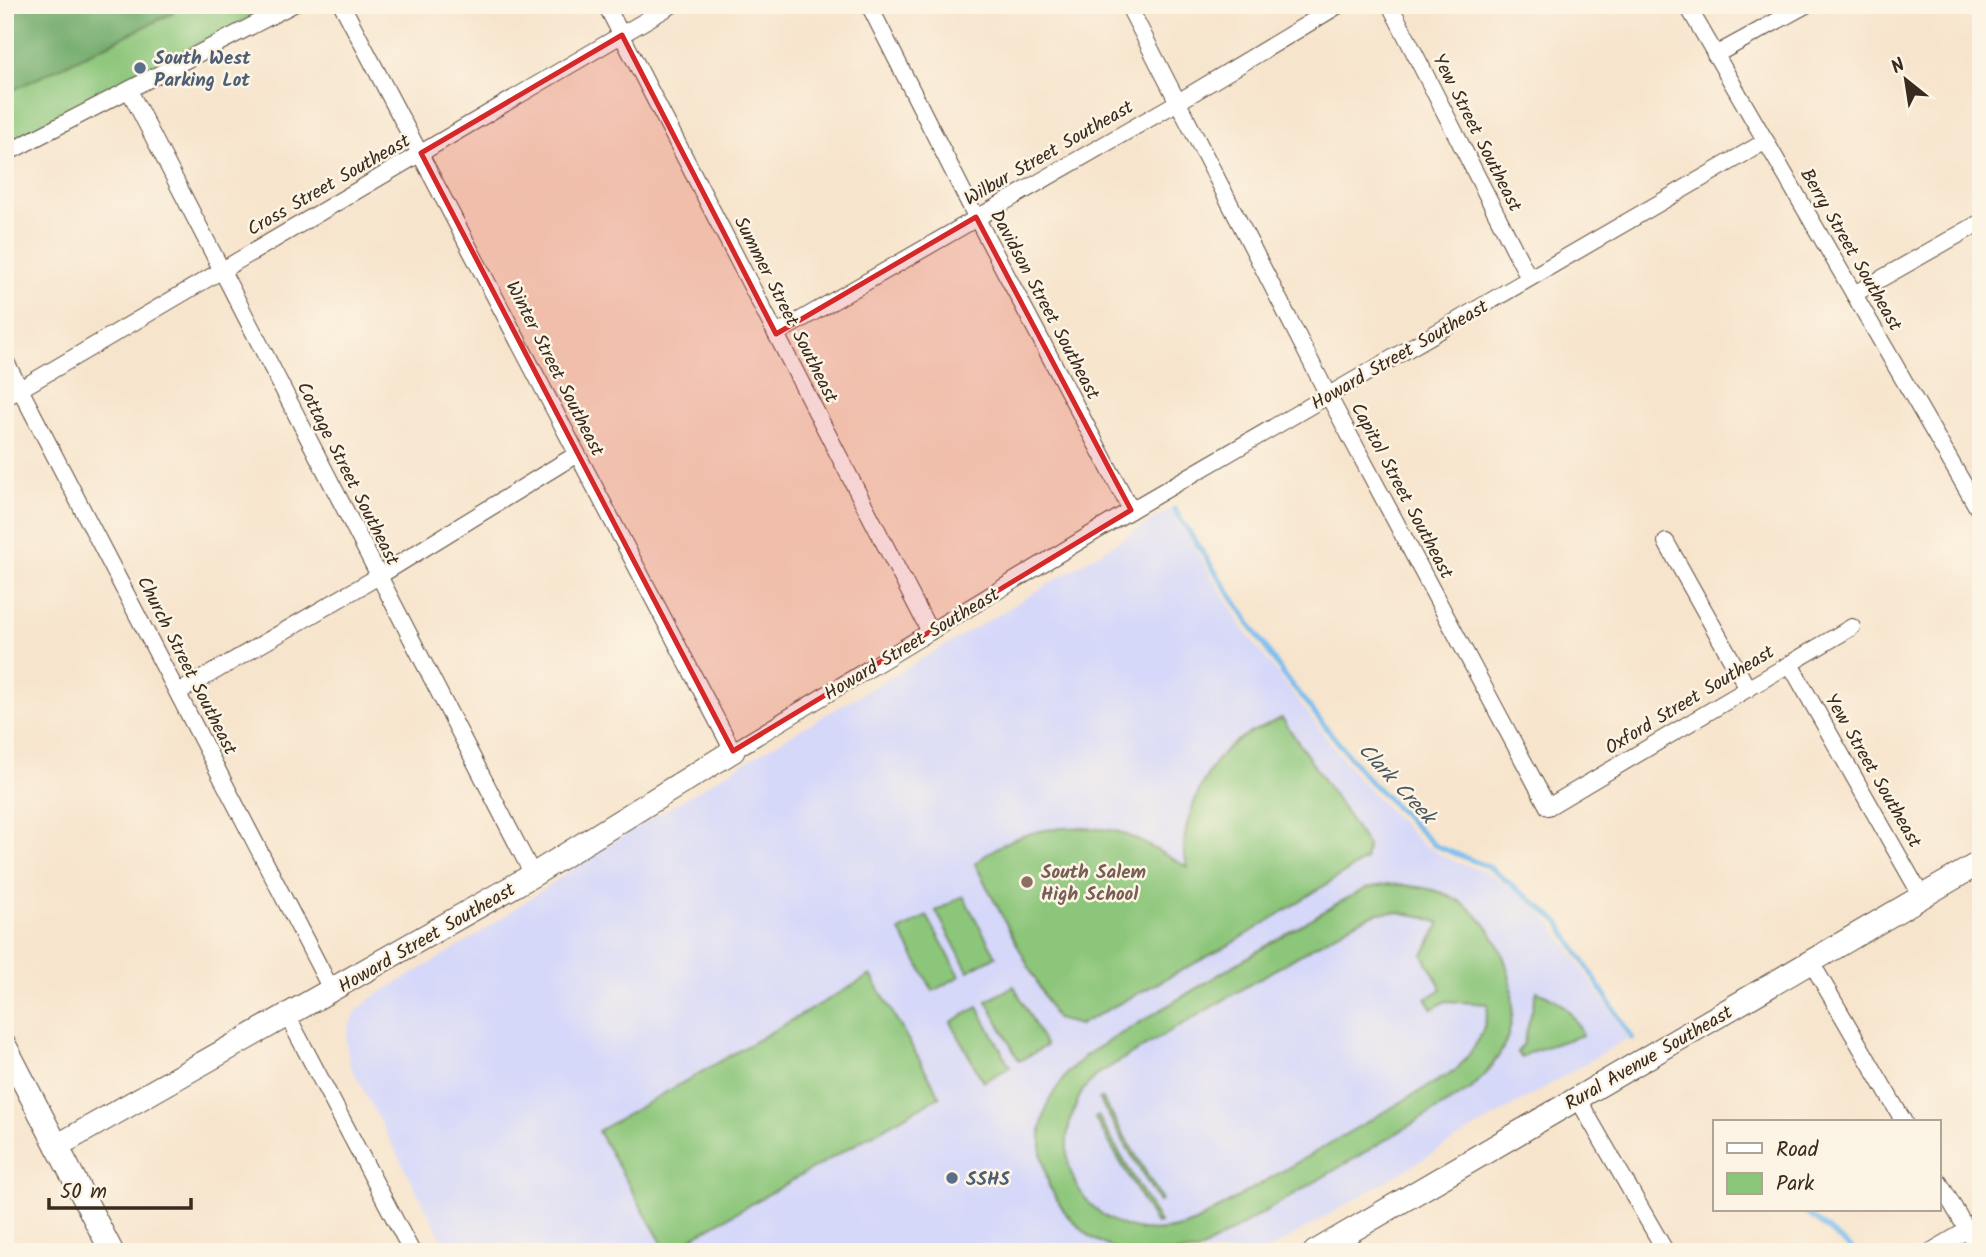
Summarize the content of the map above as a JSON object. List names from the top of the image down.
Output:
{
  "streets": {
    "street": [
      "Yew Street Southeast",
      "Wilbur Street Southeast",
      "Cross Street Southeast",
      "Berry Street Southeast",
      "Davidson Street Southeast",
      "Summer Street Southeast",
      "Howard Street Southeast",
      "Winter Street Southeast",
      "Cottage Street Southeast",
      "Capitol Street Southeast",
      "Church Street Southeast",
      "Oxford Street Southeast",
      "Rural Avenue Southeast"
    ]
  },
  "crossings": [
    ["Yew Street Southeast", "Howard Street Southeast"],
    ["Yew Street Southeast", "Oxford Street Southeast"],
    ["Yew Street Southeast", "Rural Avenue Southeast"],
    ["Wilbur Street Southeast", "Davidson Street Southeast"],
    ["Wilbur Street Southeast", "Summer Street Southeast"],
    ["Wilbur Street Southeast", "Capitol Street Southeast"],
    ["Cross Street Southeast", "Summer Street Southeast"],
    ["Cross Street Southeast", "Winter Street Southeast"],
    ["Cross Street Southeast", "Cottage Street Southeast"],
    ["Cross Street Southeast", "Church Street Southeast"],
    ["Berry Street Southeast", "Howard Street Southeast"],
    ["Davidson Street Southeast", "Howard Street Southeast"],
    ["Summer Street Southeast", "Howard Street Southeast"],
    ["Howard Street Southeast", "Winter Street Southeast"],
    ["Howard Street Southeast", "Cottage Street Southeast"],
    ["Howard Street Southeast", "Capitol Street Southeast"],
    ["Howard Street Southeast", "Church Street Southeast"],
    ["Capitol Street Southeast", "Oxford Street Southeast"]
  ],
  "water": ["Clark Creek"],
  "places": ["South West Parking Lot", "South Salem High School", "SSHS"],
  "legend": ["Road", "Park"],
  "scale_bar": "50 m",
  "north": "top left"
}
